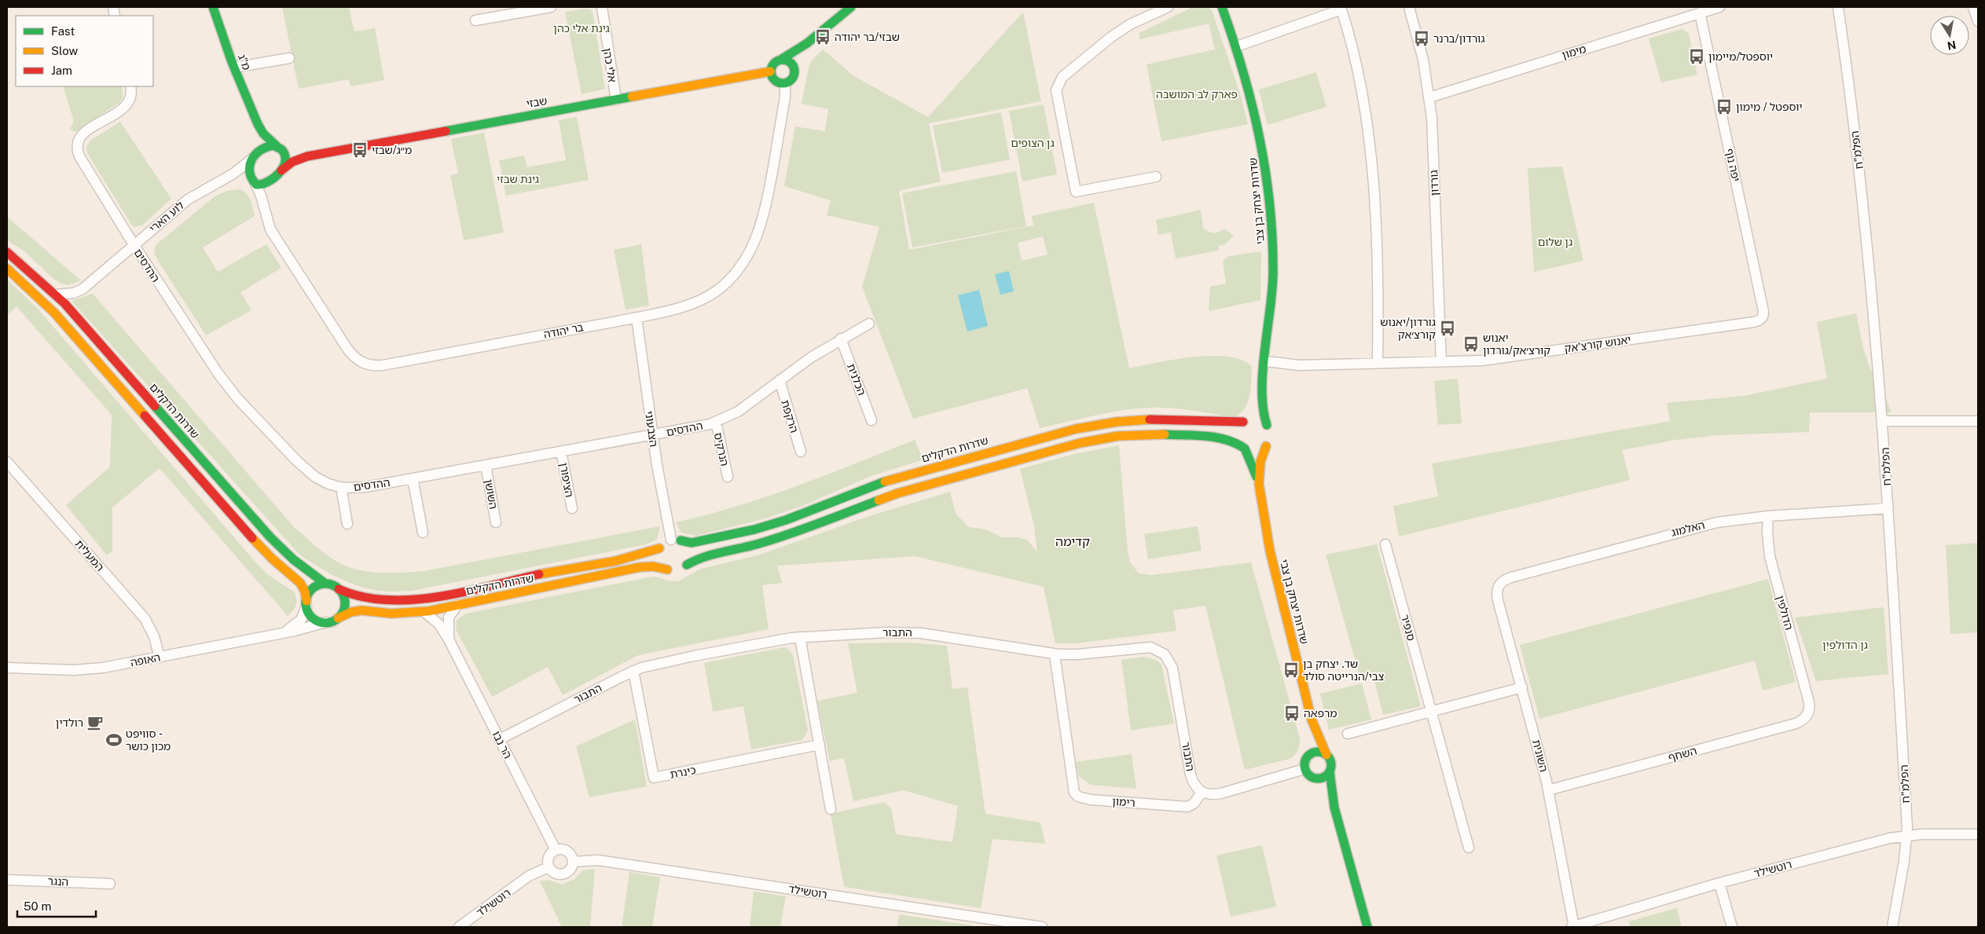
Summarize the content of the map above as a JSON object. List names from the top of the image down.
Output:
{
  "streets": {
    "street": [
      "מימון",
      "מ\"ג",
      "אלי כהן",
      "שבזי",
      "הפלמ\"ח",
      "יפה נוף",
      "גורדון",
      "שדרות יצחק בן צבי",
      "לוע הארי",
      "ההדסים",
      "בר יהודה",
      "יאנוש קורצ'אק",
      "הכלנית",
      "שדרות הדקלים",
      "הרקפת",
      "הצבעוני",
      "הנרקיס",
      "הציפורן",
      "השושן",
      "האלמוג",
      "המעלית",
      "הדולפין",
      "סנפיר",
      "התבור",
      "האופה",
      "הר נבו",
      "השחף",
      "השונית",
      "כינרת",
      "רימון",
      "רוטשילד",
      "הנגר"
    ]
  },
  "crossings": [
    ["מימון", "יפה נוף"],
    ["מימון", "גורדון"],
    ["מ\"ג", "שבזי"],
    ["מ\"ג", "לוע הארי"],
    ["מ\"ג", "בר יהודה"],
    ["אלי כהן", "שבזי"],
    ["שבזי", "לוע הארי"],
    ["שבזי", "בר יהודה"],
    ["הפלמ\"ח", "האלמוג"],
    ["הפלמ\"ח", "רוטשילד"],
    ["יפה נוף", "יאנוש קורצ'אק"],
    ["גורדון", "יאנוש קורצ'אק"],
    ["שדרות יצחק בן צבי", "יאנוש קורצ'אק"],
    ["שדרות יצחק בן צבי", "שדרות הדקלים"],
    ["לוע הארי", "ההדסים"],
    ["לוע הארי", "בר יהודה"],
    ["לוע הארי", "שדרות הדקלים"],
    ["ההדסים", "הכלנית"],
    ["ההדסים", "הרקפת"],
    ["ההדסים", "הצבעוני"],
    ["ההדסים", "הנרקיס"],
    ["ההדסים", "הציפורן"],
    ["ההדסים", "השושן"],
    ["בר יהודה", "הצבעוני"],
    ["שדרות הדקלים", "הצבעוני"],
    ["שדרות הדקלים", "האופה"],
    ["שדרות הדקלים", "הר נבו"],
    ["האלמוג", "הדולפין"],
    ["האלמוג", "השונית"],
    ["המעלית", "האופה"],
    ["הדולפין", "השחף"],
    ["התבור", "הר נבו"],
    ["התבור", "כינרת"],
    ["התבור", "רימון"],
    ["הר נבו", "רוטשילד"],
    ["השחף", "השונית"],
    ["השונית", "רוטשילד"]
  ],
  "districts": ["קדימה"],
  "parks": [
    "גינת אלי כהן",
    "פארק לב המושבה",
    "גן הצופים",
    "גינת שבזי",
    "גן שלום",
    "גן הדולפין"
  ],
  "places": {
    "bus stop": [
      "שבזי/בר יהודה",
      "גורדון/ברנר",
      "יוספטל/מיימון",
      "יוספטל / מימון",
      "מ״ג/שבזי",
      "גורדון/יאנוש קורצ׳אק",
      "יאנוש קורצ׳אק/גורדון",
      "שד. יצחק בן צבי/הנרייטה סולד",
      "מרפאה"
    ],
    "cafe": ["רולדין"],
    "sports": ["סוויפט - מכון כושר"]
  },
  "legend": ["Fast", "Slow", "Jam"],
  "scale_bar": "50 m",
  "north": "bottom"
}
